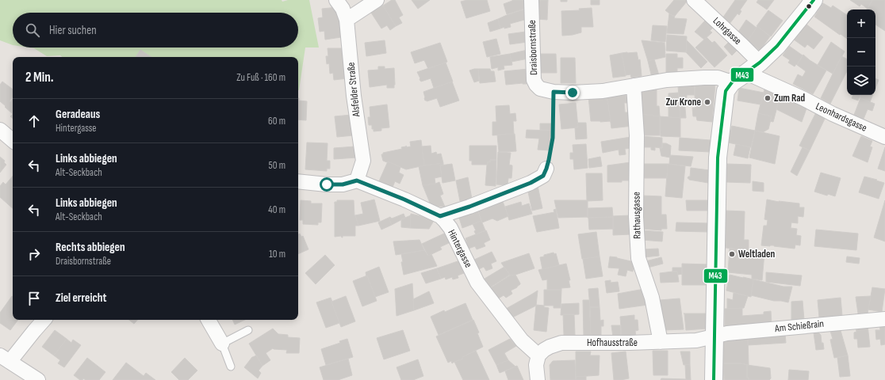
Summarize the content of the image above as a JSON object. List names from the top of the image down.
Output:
{
  "streets": {
    "street": [
      "Lohrgasse",
      "Draisbornstraße",
      "Alsfelder Straße",
      "Leonhardsgasse",
      "Rathausgasse",
      "Hintergasse",
      "Am Schießrain",
      "Hofhausstraße"
    ]
  },
  "crossings": [
    ["Lohrgasse", "Leonhardsgasse"],
    ["Draisbornstraße", "Rathausgasse"],
    ["Alsfelder Straße", "Hintergasse"],
    ["Rathausgasse", "Hofhausstraße"],
    ["Hintergasse", "Hofhausstraße"],
    ["Am Schießrain", "Hofhausstraße"]
  ],
  "places": ["Zum Rad", "Zur Krone", "Weltladen"],
  "lines": ["transit line M43"],
  "page": {
    "map_buttons": ["+", "−"],
    "search": "Hier suchen",
    "heading": ["2 Min.", "Zu Fuß · 160 m"],
    "list": [
      ["Geradeaus", "Hintergasse", "60 m"],
      ["Links abbiegen", "Alt-Seckbach", "50 m"],
      ["Links abbiegen", "Alt-Seckbach", "40 m"],
      ["Rechts abbiegen", "Draisbornstraße", "10 m"],
      "Ziel erreicht"
    ]
  }
}
